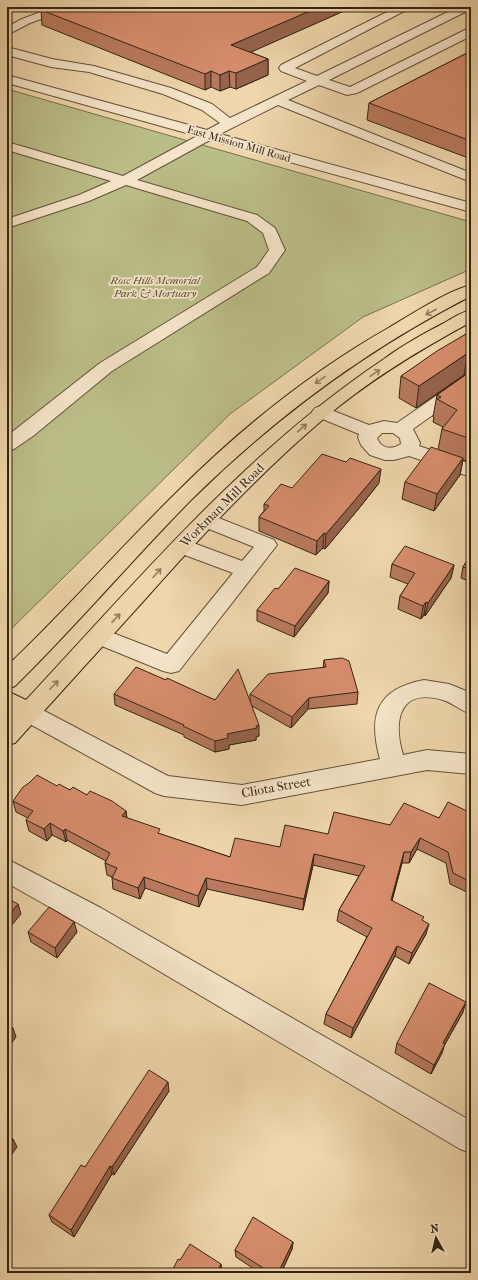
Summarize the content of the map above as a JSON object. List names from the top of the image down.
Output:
{
  "streets": {
    "main road": ["Workman Mill Road"],
    "street": ["East Mission Mill Road", "Cliota Street"]
  },
  "crossings": [
    ["Workman Mill Road", "Cliota Street"]
  ],
  "parks": ["Rose Hills Memorial Park & Mortuary"],
  "north": "top"
}
